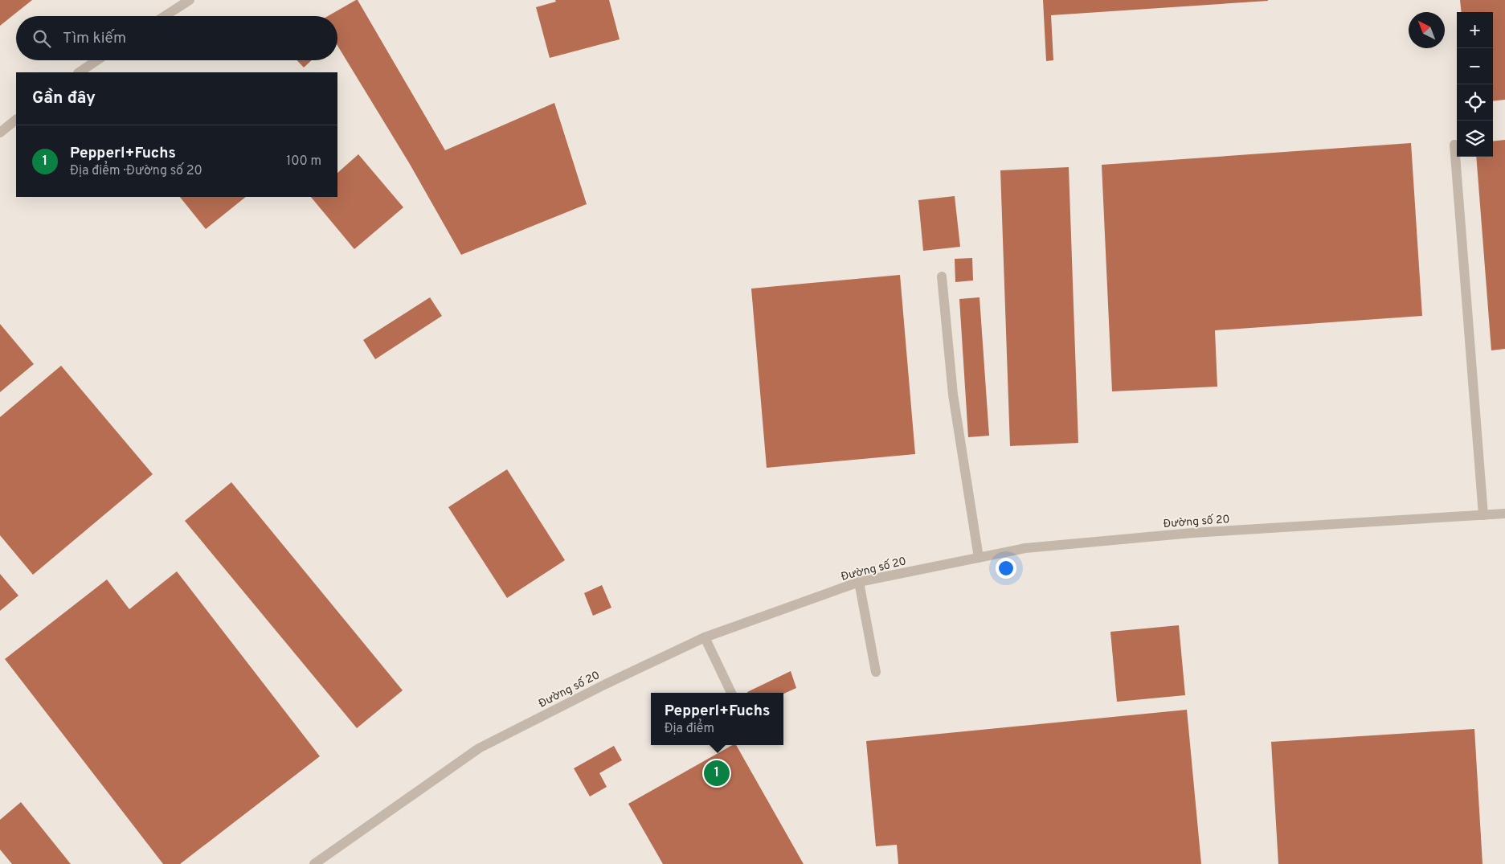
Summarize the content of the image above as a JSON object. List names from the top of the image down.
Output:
{
  "streets": {
    "street": ["Đường số 20"]
  },
  "north": "top left",
  "page": {
    "map_buttons": ["+", "−"],
    "search": "Tìm kiếm",
    "heading": "Gần đây",
    "list": [
      {
        "mark": "1",
        "name": "Pepperl+Fuchs",
        "note": "Địa điểm · Đường số 20",
        "value": "100 m"
      }
    ],
    "popup": ["Pepperl+Fuchs", "Địa điểm"],
    "pins": "1"
  }
}
